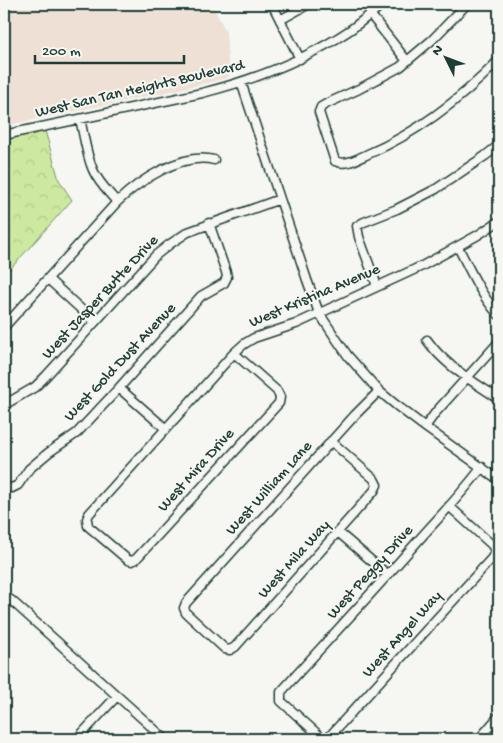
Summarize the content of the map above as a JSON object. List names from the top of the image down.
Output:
{
  "streets": {
    "street": [
      "West San Tan Heights Boulevard",
      "West Kristina Avenue",
      "West Jasper Butte Drive",
      "West Gold Dust Avenue",
      "West Mira Drive",
      "West William Lane",
      "West Mila Way",
      "West Peggy Drive",
      "West Angel Way"
    ]
  },
  "crossings": [
    ["West Kristina Avenue", "West Mira Drive"],
    ["West Jasper Butte Drive", "West Gold Dust Avenue"],
    ["West William Lane", "West Mila Way"],
    ["West Peggy Drive", "West Angel Way"]
  ],
  "scale_bar": "200 m",
  "north": "top left"
}
